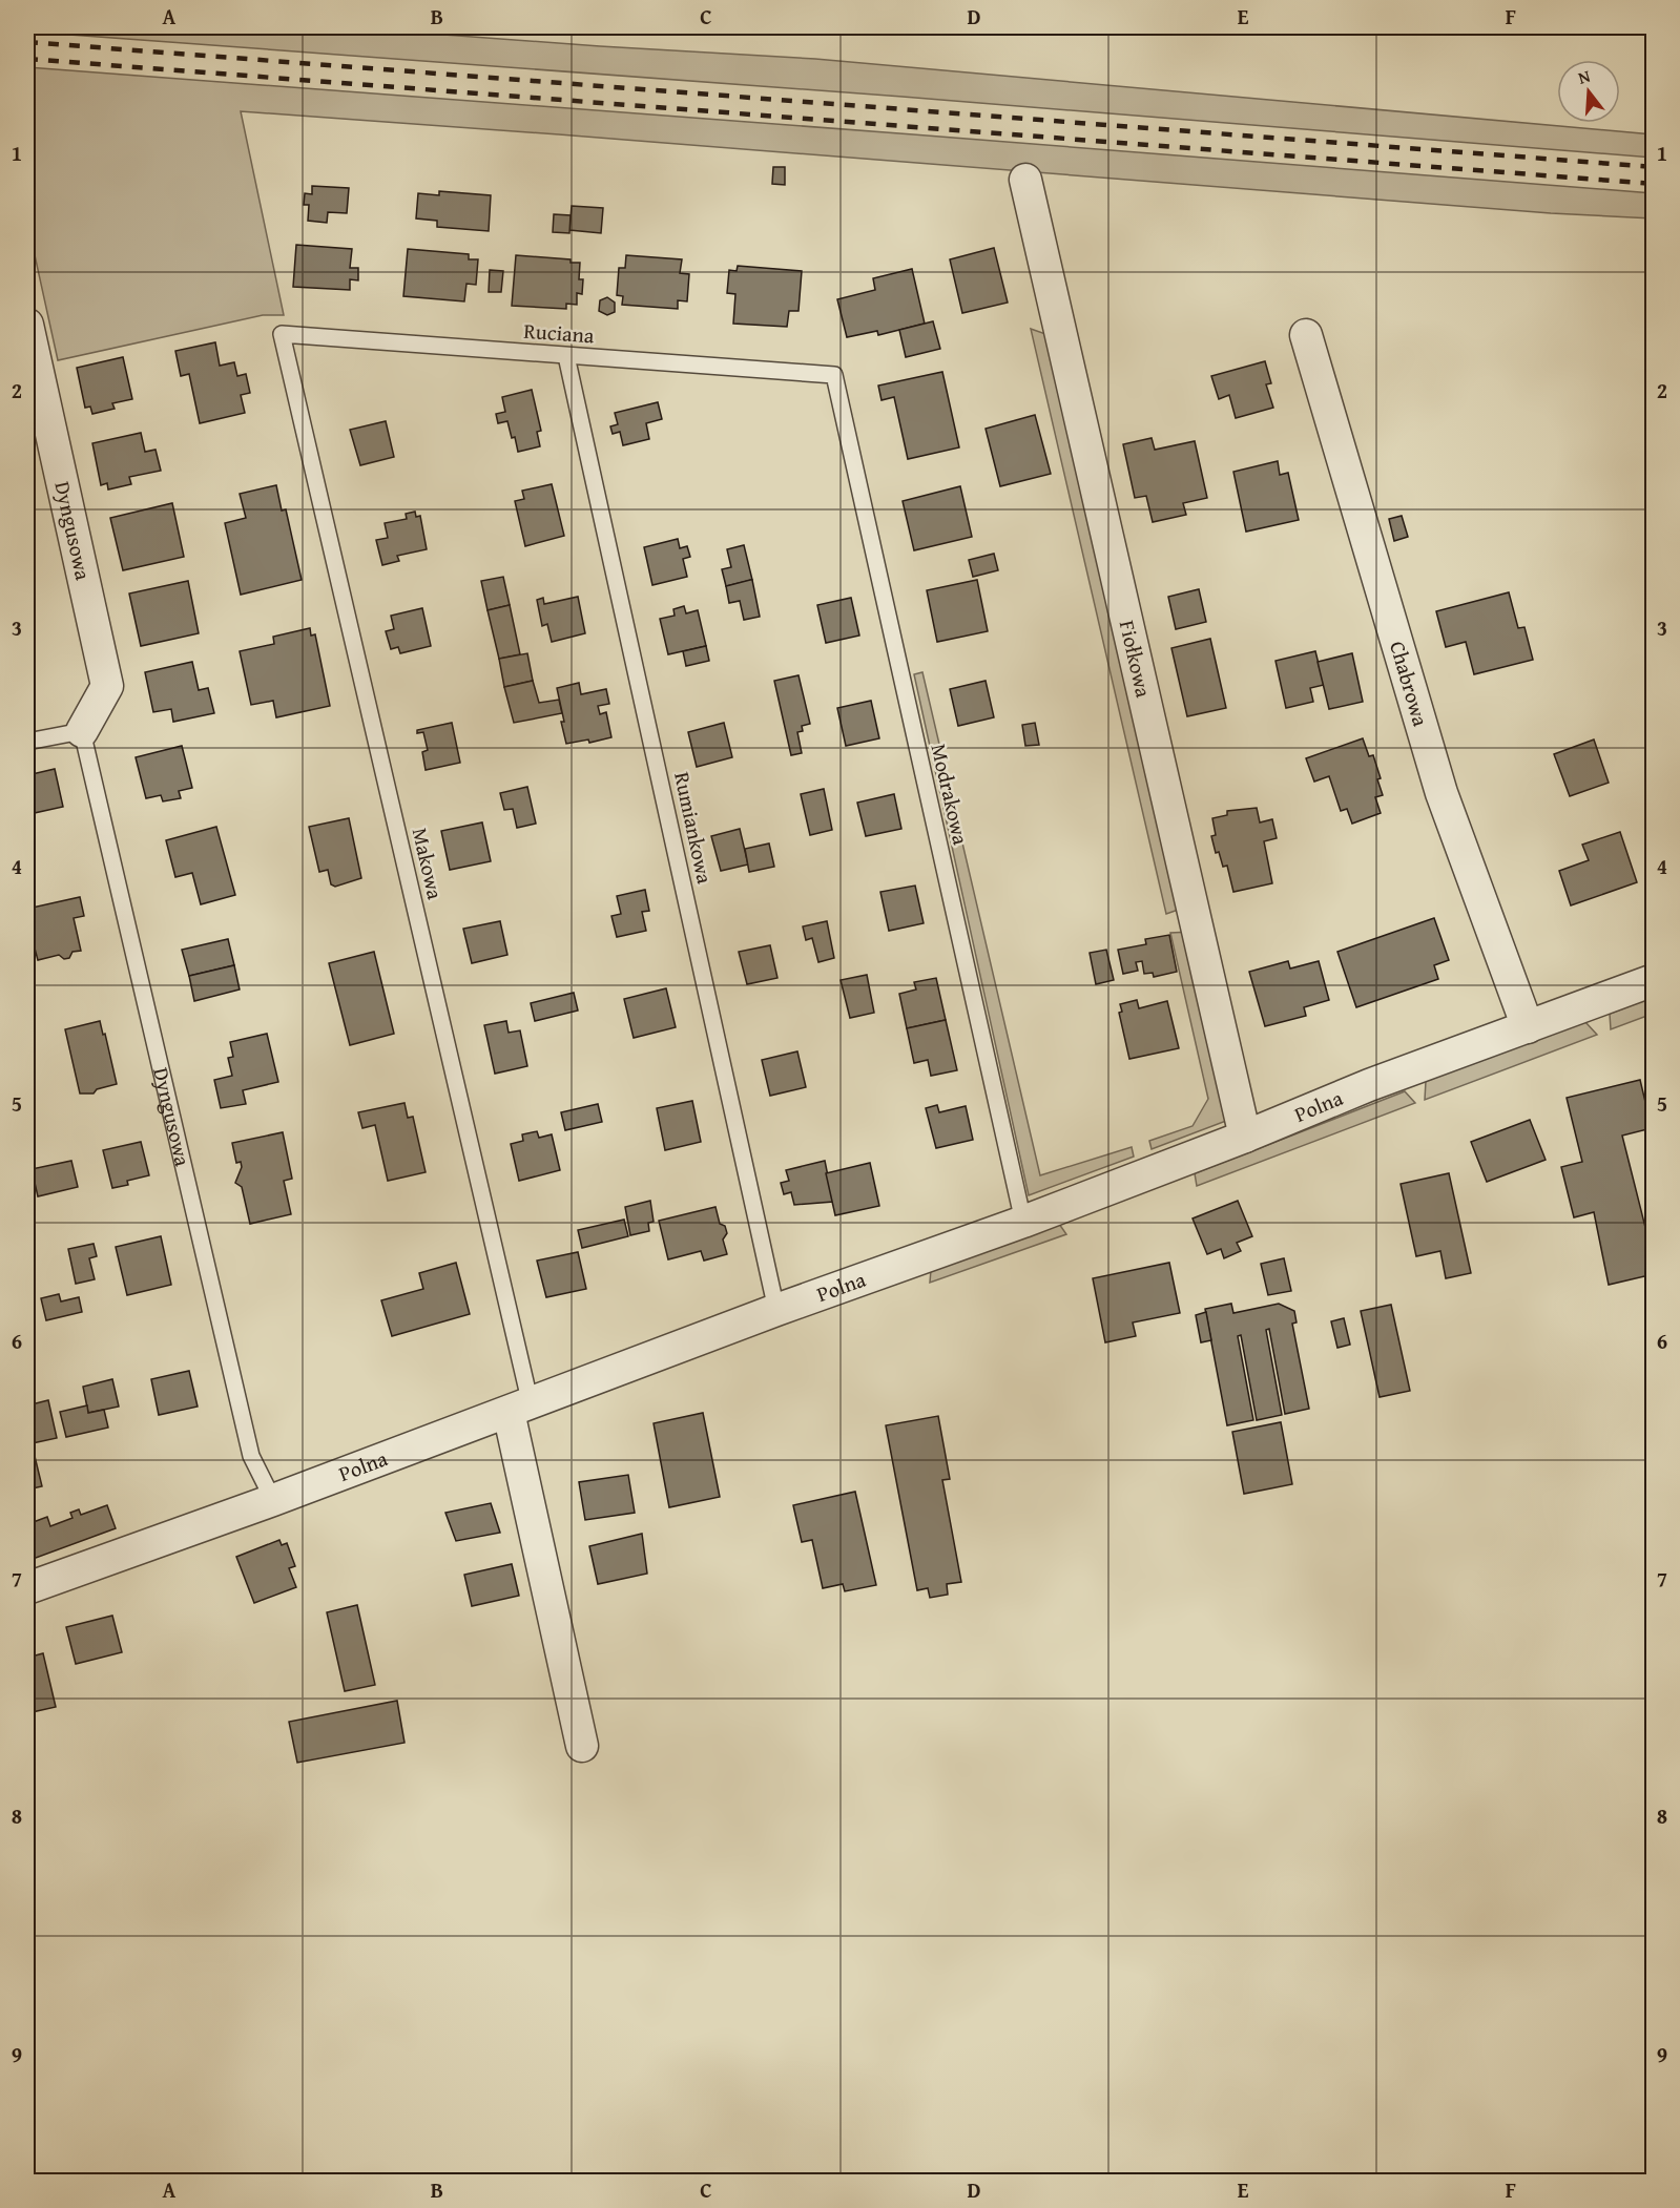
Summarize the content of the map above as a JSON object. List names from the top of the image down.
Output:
{
  "streets": {
    "street": [
      "Dyngusowa",
      "Fiołkowa",
      "Chabrowa",
      "Polna"
    ],
    "lane": [
      "Ruciana",
      "Modrakowa",
      "Rumiankowa",
      "Makowa"
    ]
  },
  "crossings": [
    ["Ruciana", "Modrakowa"],
    ["Ruciana", "Rumiankowa"],
    ["Ruciana", "Makowa"],
    ["Dyngusowa", "Polna"],
    ["Fiołkowa", "Polna"],
    ["Chabrowa", "Polna"],
    ["Modrakowa", "Polna"],
    ["Rumiankowa", "Polna"],
    ["Makowa", "Polna"]
  ],
  "north": "top",
  "grid": {
    "columns": [
      "A",
      "B",
      "C",
      "D",
      "E",
      "F"
    ],
    "rows": [
      "1",
      "2",
      "3",
      "4",
      "5",
      "6",
      "7",
      "8",
      "9"
    ]
  }
}
